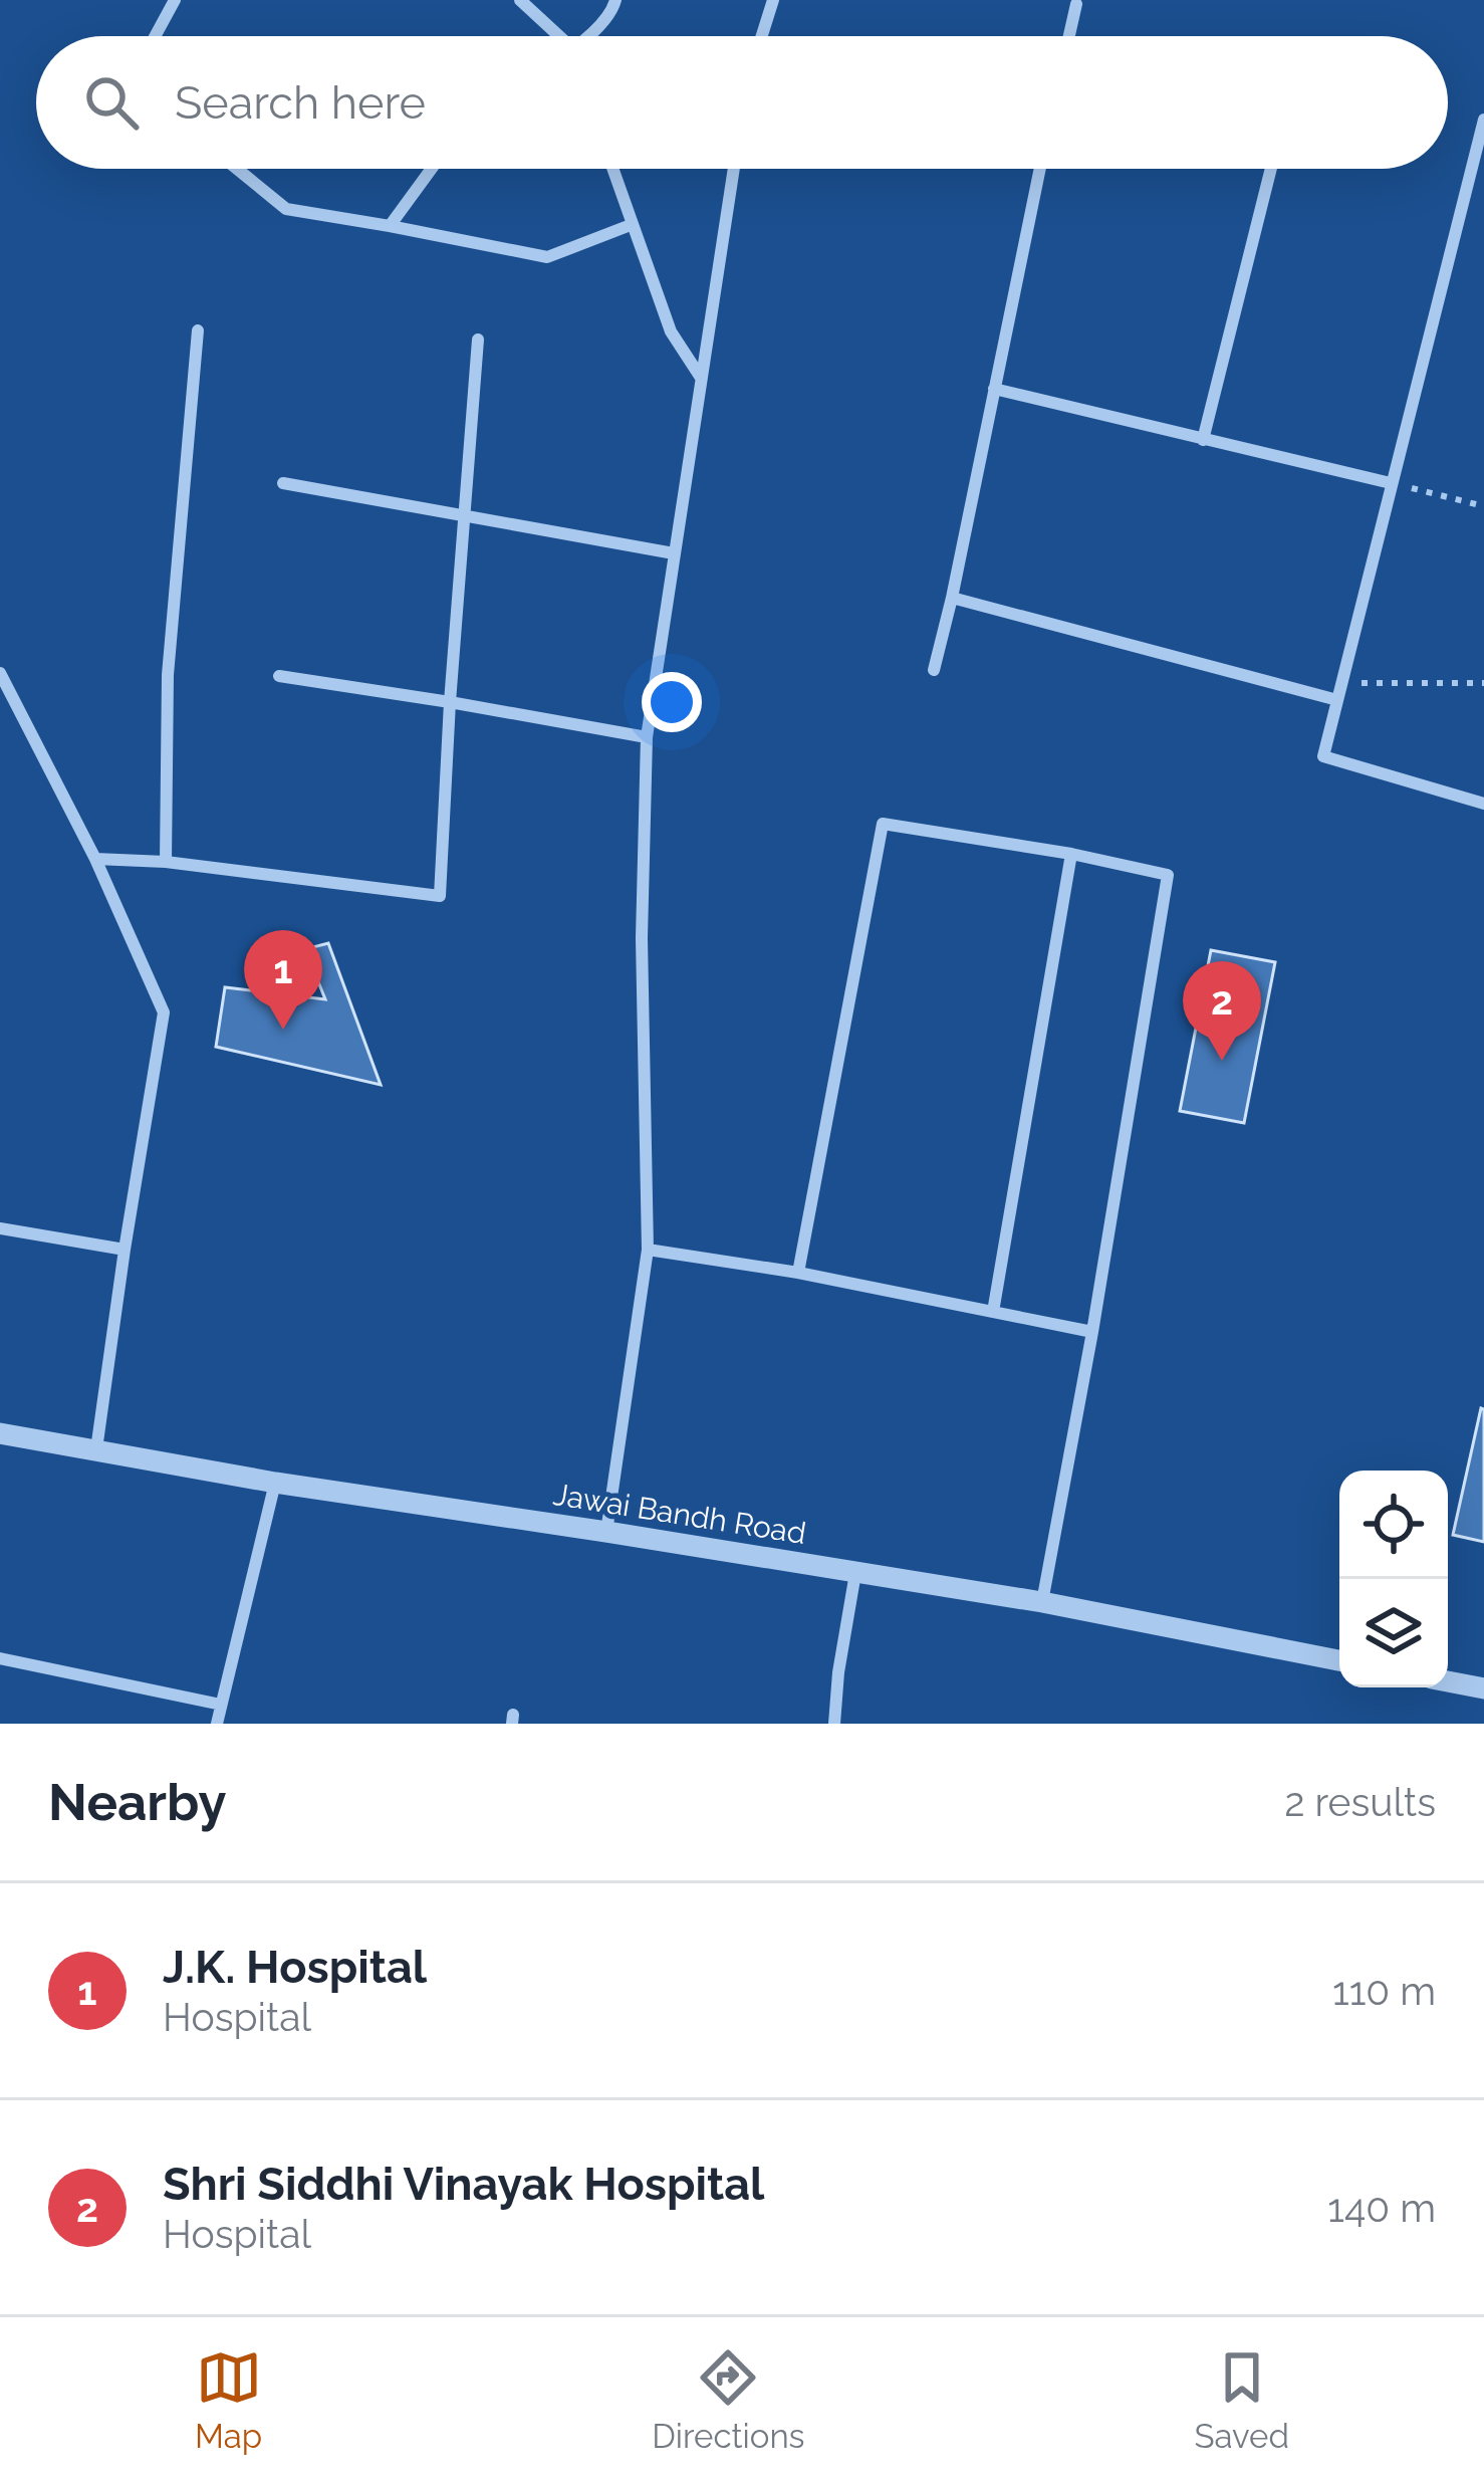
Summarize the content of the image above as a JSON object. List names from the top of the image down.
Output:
{
  "streets": {
    "street": ["Jawai Bandh Road"]
  },
  "page": {
    "search": "Search here",
    "pins": ["1", "2"],
    "heading": ["Nearby", "2 results"],
    "list": [
      {
        "mark": "1",
        "name": "J.K. Hospital",
        "note": "Hospital",
        "value": "110 m"
      },
      {
        "mark": "2",
        "name": "Shri Siddhi Vinayak Hospital",
        "note": "Hospital",
        "value": "140 m"
      }
    ],
    "nav": ["Map", "Directions", "Saved"]
  }
}
